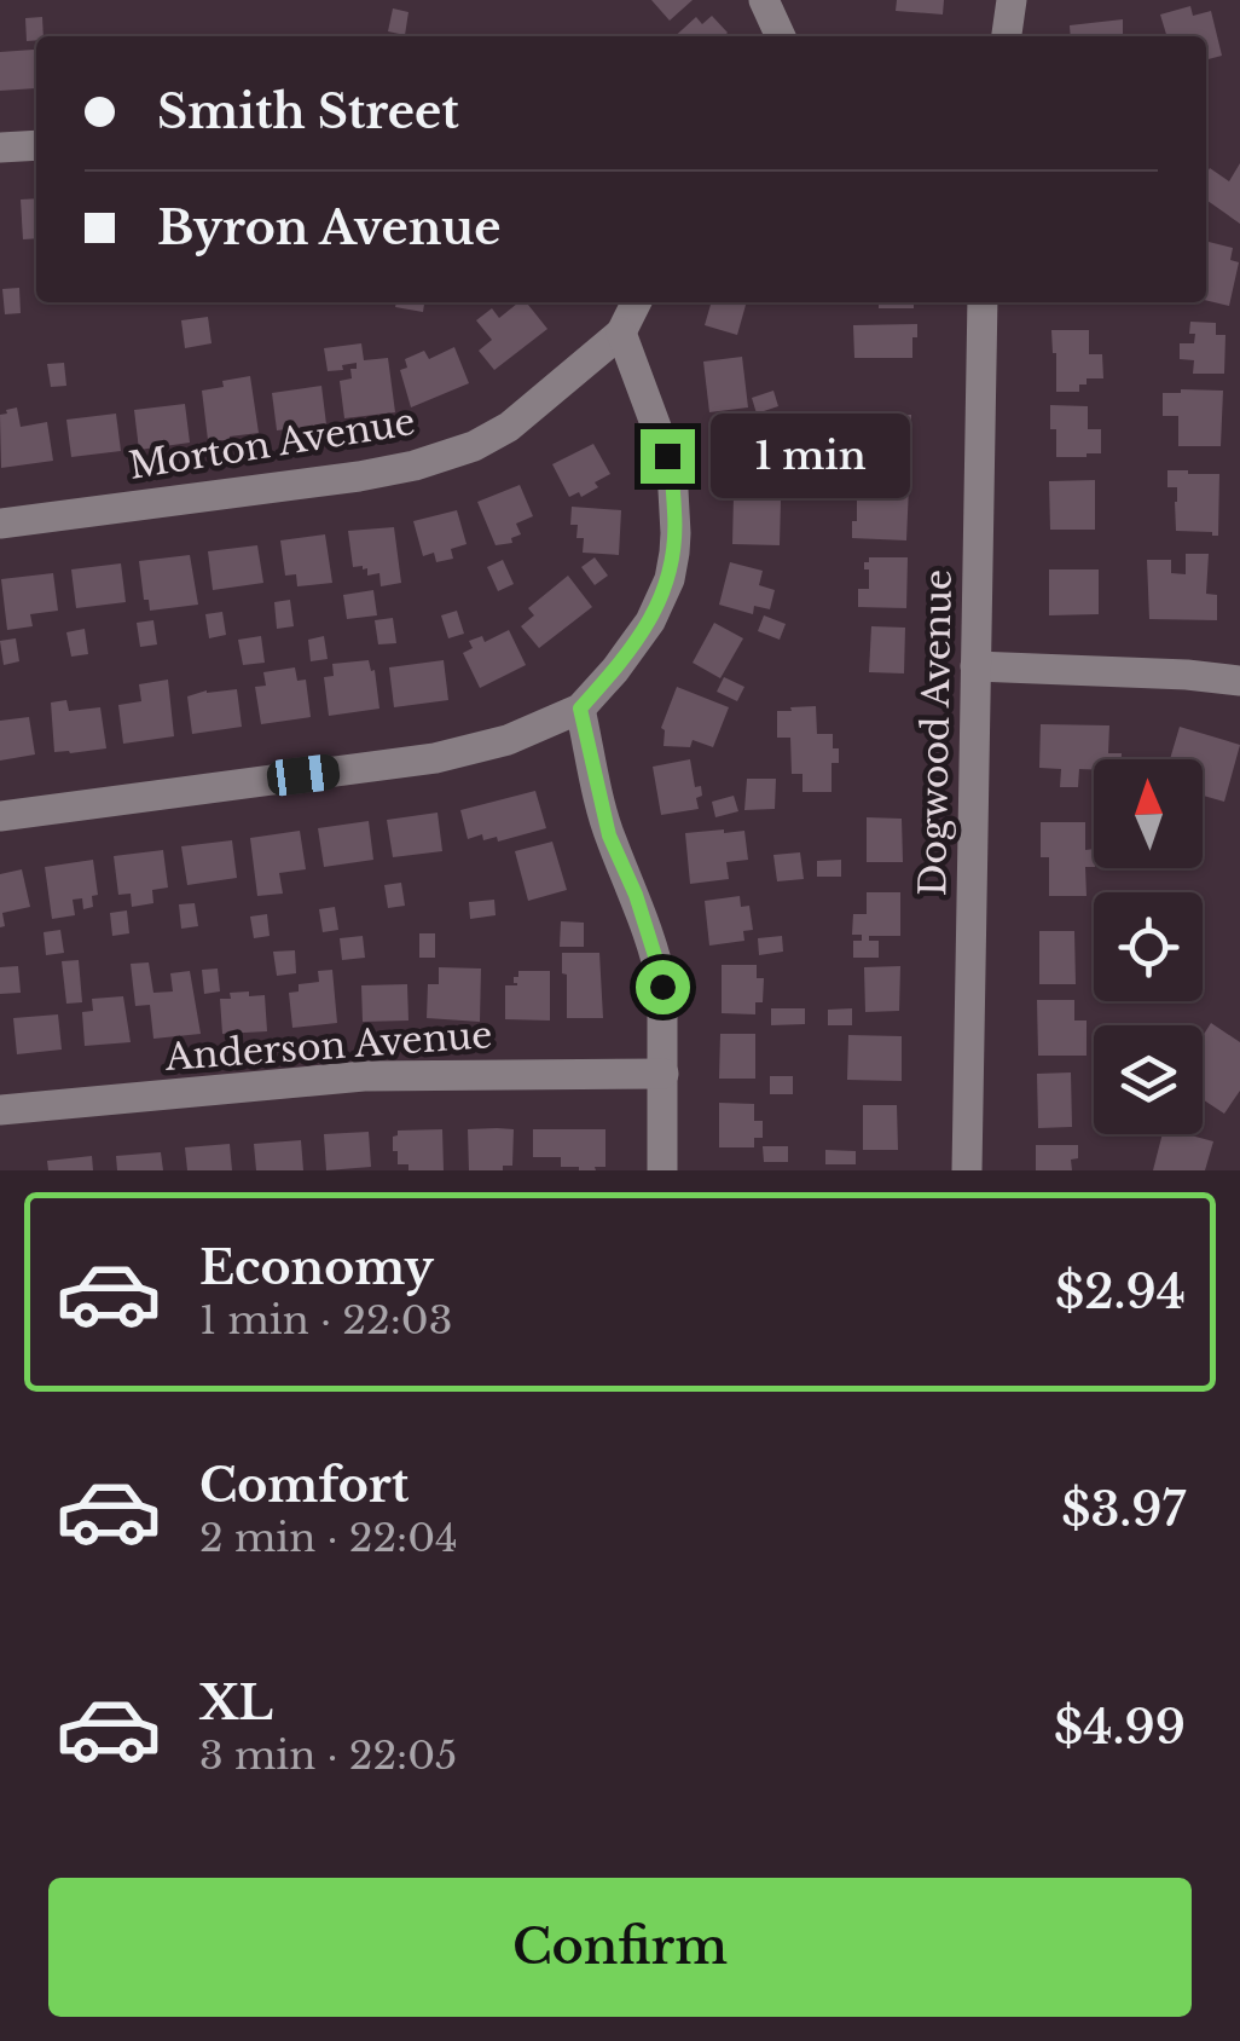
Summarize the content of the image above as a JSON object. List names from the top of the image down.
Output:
{
  "streets": {
    "street": ["Morton Avenue", "Dogwood Avenue", "Anderson Avenue"]
  },
  "north": "top",
  "page": {
    "banner": ["Smith Street", "Byron Avenue"],
    "bubble": "1 min",
    "list": [
      {
        "name": "Economy",
        "note": "1 min · 22:03",
        "value": "$2.94"
      },
      {
        "name": "Comfort",
        "note": "2 min · 22:04",
        "value": "$3.97"
      },
      {
        "name": "XL",
        "note": "3 min · 22:05",
        "value": "$4.99"
      }
    ],
    "buttons": "Confirm"
  }
}
